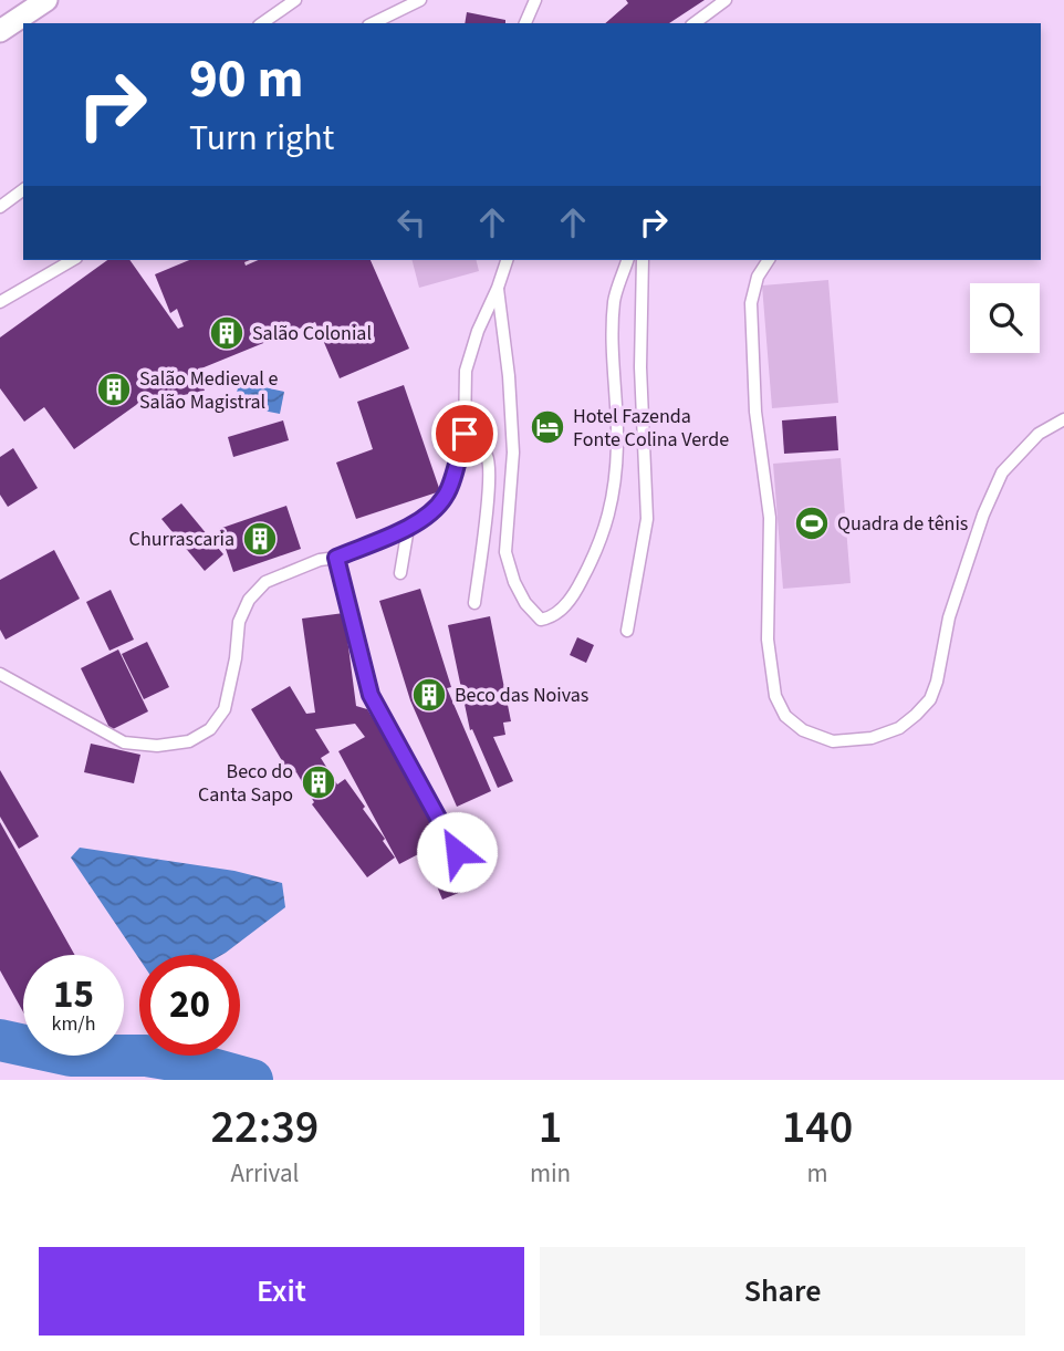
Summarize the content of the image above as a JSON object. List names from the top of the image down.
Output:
{
  "places": {
    "building": [
      "Salão Colonial",
      "Salão Medieval e Salão Magistral",
      "Churrascaria",
      "Beco das Noivas",
      "Beco do Canta Sapo"
    ],
    "hotel": ["Hotel Fazenda Fonte Colina Verde"],
    "sports": ["Quadra de tênis"]
  },
  "page": {
    "turn": ["90 m", "Turn right"],
    "speed": "15 km/h",
    "limit": "20",
    "eta": [
      "22:39",
      "Arrival",
      "1",
      "min",
      "140",
      "m"
    ],
    "buttons": ["Exit", "Share"]
  }
}
